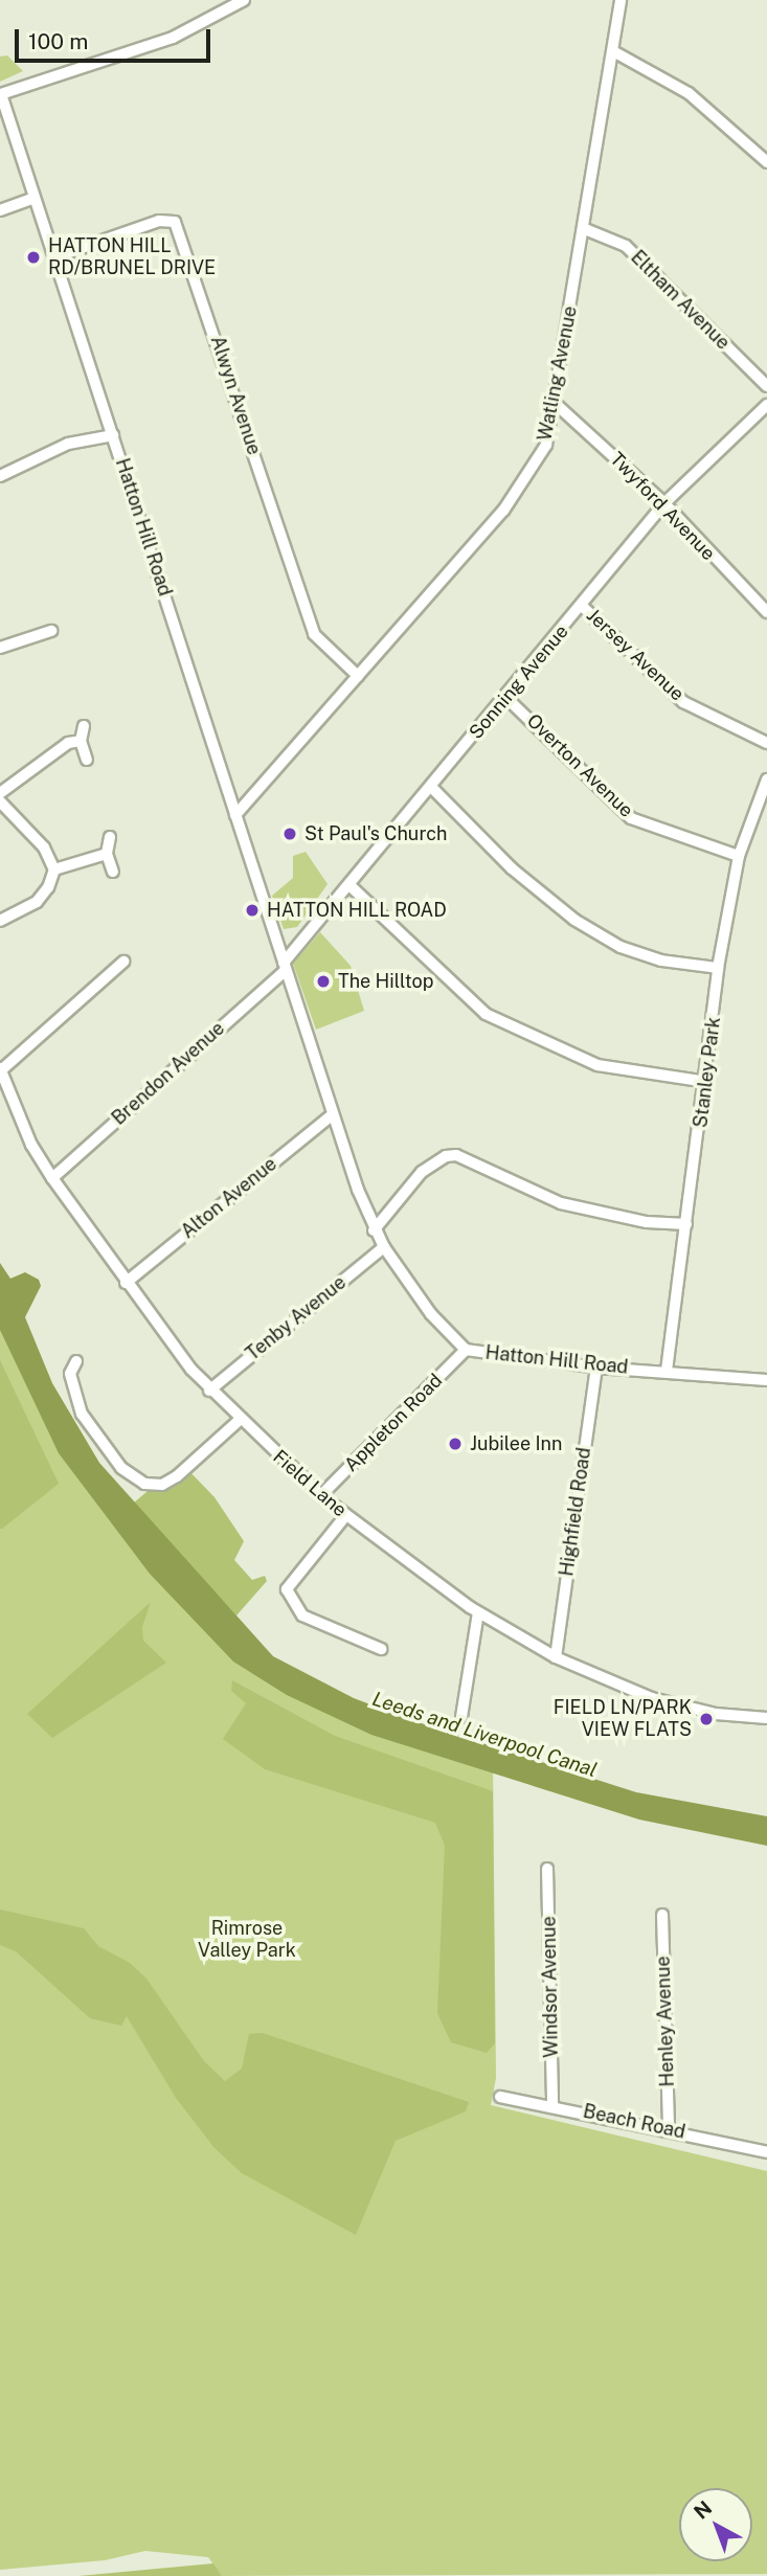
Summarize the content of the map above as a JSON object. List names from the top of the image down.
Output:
{
  "streets": {
    "street": [
      "Eltham Avenue",
      "Watling Avenue",
      "Alwyn Avenue",
      "Twyford Avenue",
      "Hatton Hill Road",
      "Jersey Avenue",
      "Sonning Avenue",
      "Overton Avenue",
      "Stanley Park",
      "Brendon Avenue",
      "Alton Avenue",
      "Tenby Avenue",
      "Appleton Road",
      "Field Lane",
      "Highfield Road",
      "Windsor Avenue",
      "Henley Avenue",
      "Beach Road"
    ]
  },
  "crossings": [
    ["Eltham Avenue", "Watling Avenue"],
    ["Watling Avenue", "Alwyn Avenue"],
    ["Watling Avenue", "Twyford Avenue"],
    ["Watling Avenue", "Hatton Hill Road"],
    ["Alwyn Avenue", "Hatton Hill Road"],
    ["Twyford Avenue", "Sonning Avenue"],
    ["Hatton Hill Road", "Sonning Avenue"],
    ["Hatton Hill Road", "Stanley Park"],
    ["Hatton Hill Road", "Brendon Avenue"],
    ["Hatton Hill Road", "Alton Avenue"],
    ["Hatton Hill Road", "Tenby Avenue"],
    ["Hatton Hill Road", "Appleton Road"],
    ["Hatton Hill Road", "Highfield Road"],
    ["Jersey Avenue", "Sonning Avenue"],
    ["Sonning Avenue", "Overton Avenue"],
    ["Sonning Avenue", "Brendon Avenue"],
    ["Overton Avenue", "Stanley Park"],
    ["Brendon Avenue", "Field Lane"],
    ["Alton Avenue", "Field Lane"],
    ["Tenby Avenue", "Field Lane"],
    ["Appleton Road", "Field Lane"],
    ["Field Lane", "Highfield Road"],
    ["Windsor Avenue", "Beach Road"],
    ["Henley Avenue", "Beach Road"]
  ],
  "water": ["Leeds and Liverpool Canal"],
  "parks": ["Rimrose Valley Park"],
  "places": [
    "HATTON HILL RD/BRUNEL DRIVE",
    "St Paul's Church",
    "HATTON HILL ROAD",
    "The Hilltop",
    "Jubilee Inn",
    "FIELD LN/PARK VIEW FLATS"
  ],
  "scale_bar": "100 m",
  "north": "top left"
}
